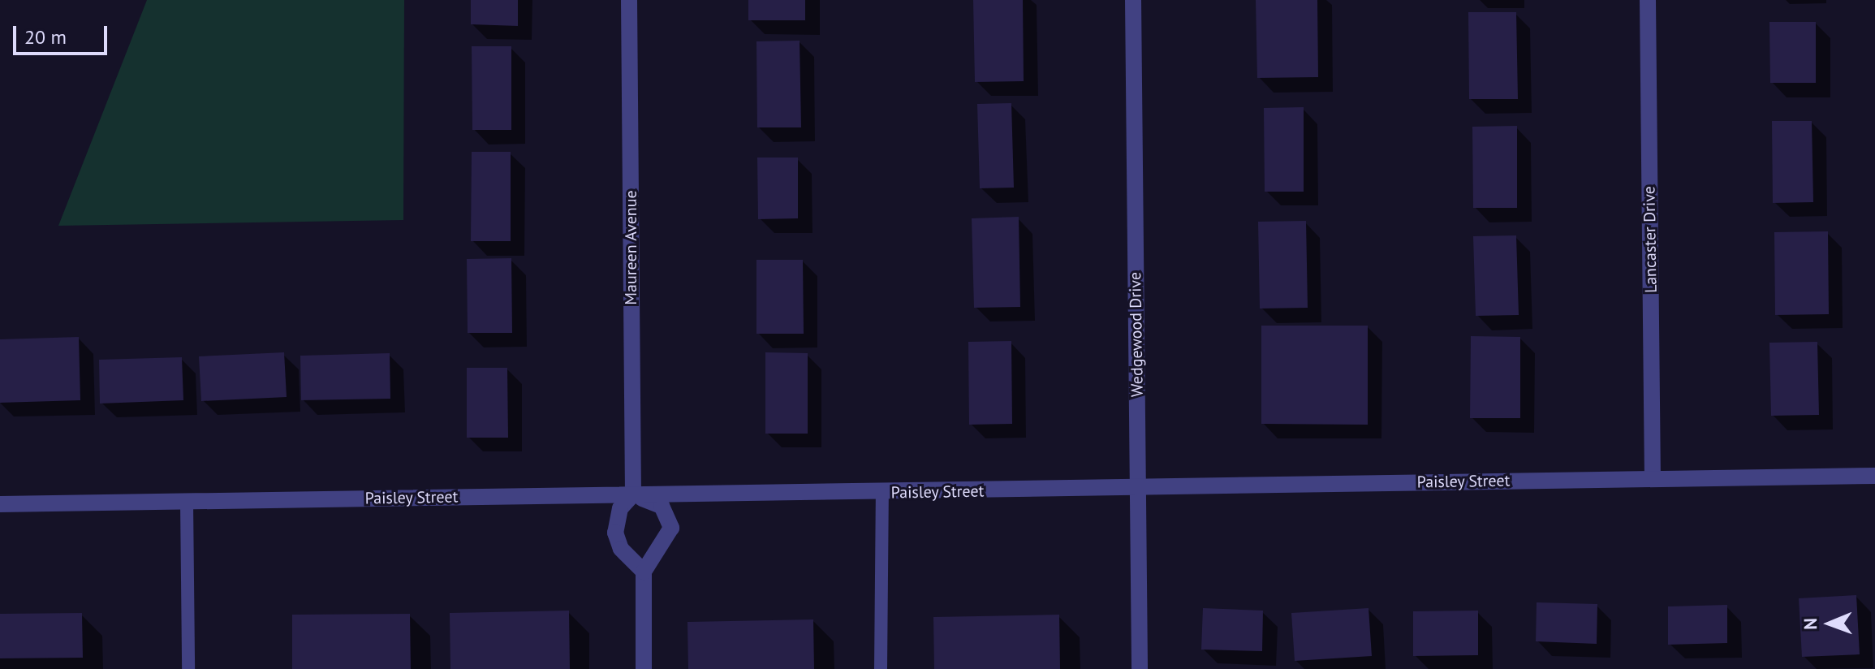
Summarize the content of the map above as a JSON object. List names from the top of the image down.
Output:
{
  "streets": {
    "street": [
      "Lancaster Drive",
      "Maureen Avenue",
      "Wedgewood Drive",
      "Paisley Street"
    ]
  },
  "crossings": [
    ["Lancaster Drive", "Paisley Street"],
    ["Maureen Avenue", "Paisley Street"],
    ["Wedgewood Drive", "Paisley Street"]
  ],
  "scale_bar": "20 m",
  "north": "left"
}
